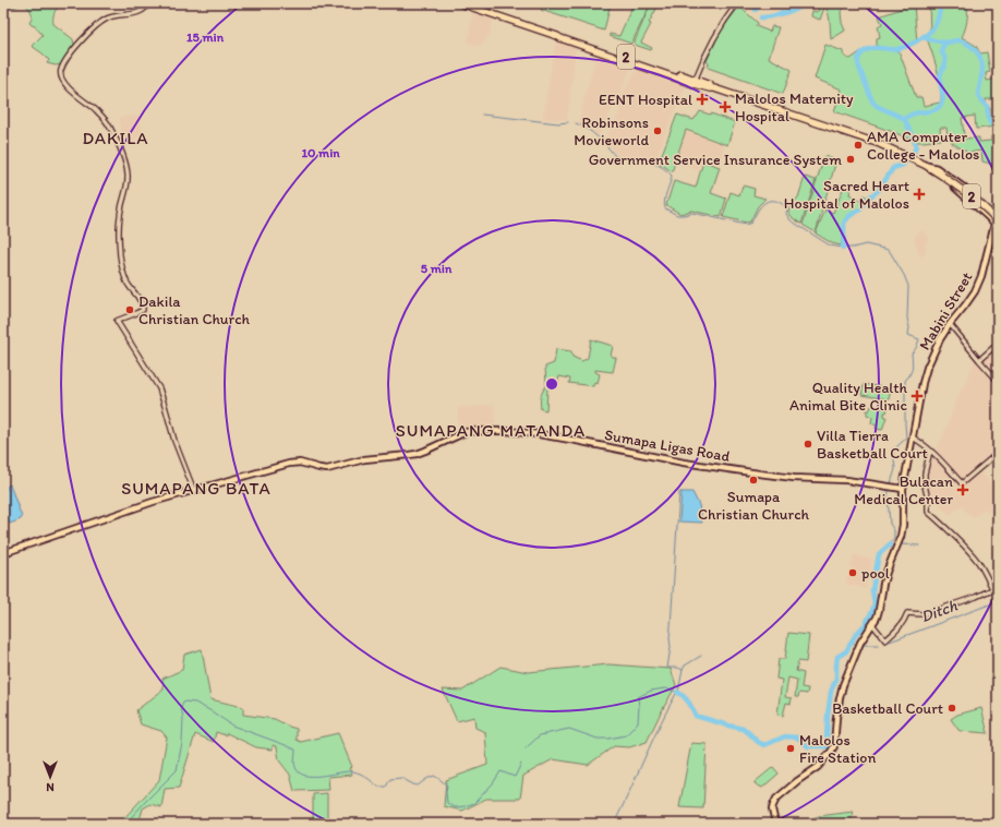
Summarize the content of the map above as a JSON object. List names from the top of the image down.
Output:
{
  "streets": {
    "highway": ["2"],
    "main road": ["Mabini Street", "Sumapa Ligas Road"]
  },
  "crossings": [
    ["2", "Mabini Street"],
    ["Mabini Street", "Sumapa Ligas Road"]
  ],
  "districts": ["DAKILA", "SUMAPANG MATANDA", "SUMAPANG BATA"],
  "water": ["Ditch"],
  "places": {
    "health": [
      "EENT Hospital",
      "Malolos Maternity Hospital",
      "Sacred Heart Hospital of Malolos",
      "Quality Health Animal Bite Clinic",
      "Bulacan Medical Center"
    ],
    "other": [
      "Robinsons Movieworld",
      "AMA Computer College - Malolos",
      "Government Service Insurance System",
      "Dakila Christian Church",
      "Villa Tierra Basketball Court",
      "Sumapa Christian Church",
      "pool",
      "Basketball Court",
      "Malolos Fire Station"
    ]
  },
  "north": "bottom",
  "rings": ["15 min", "10 min", "5 min"]
}
